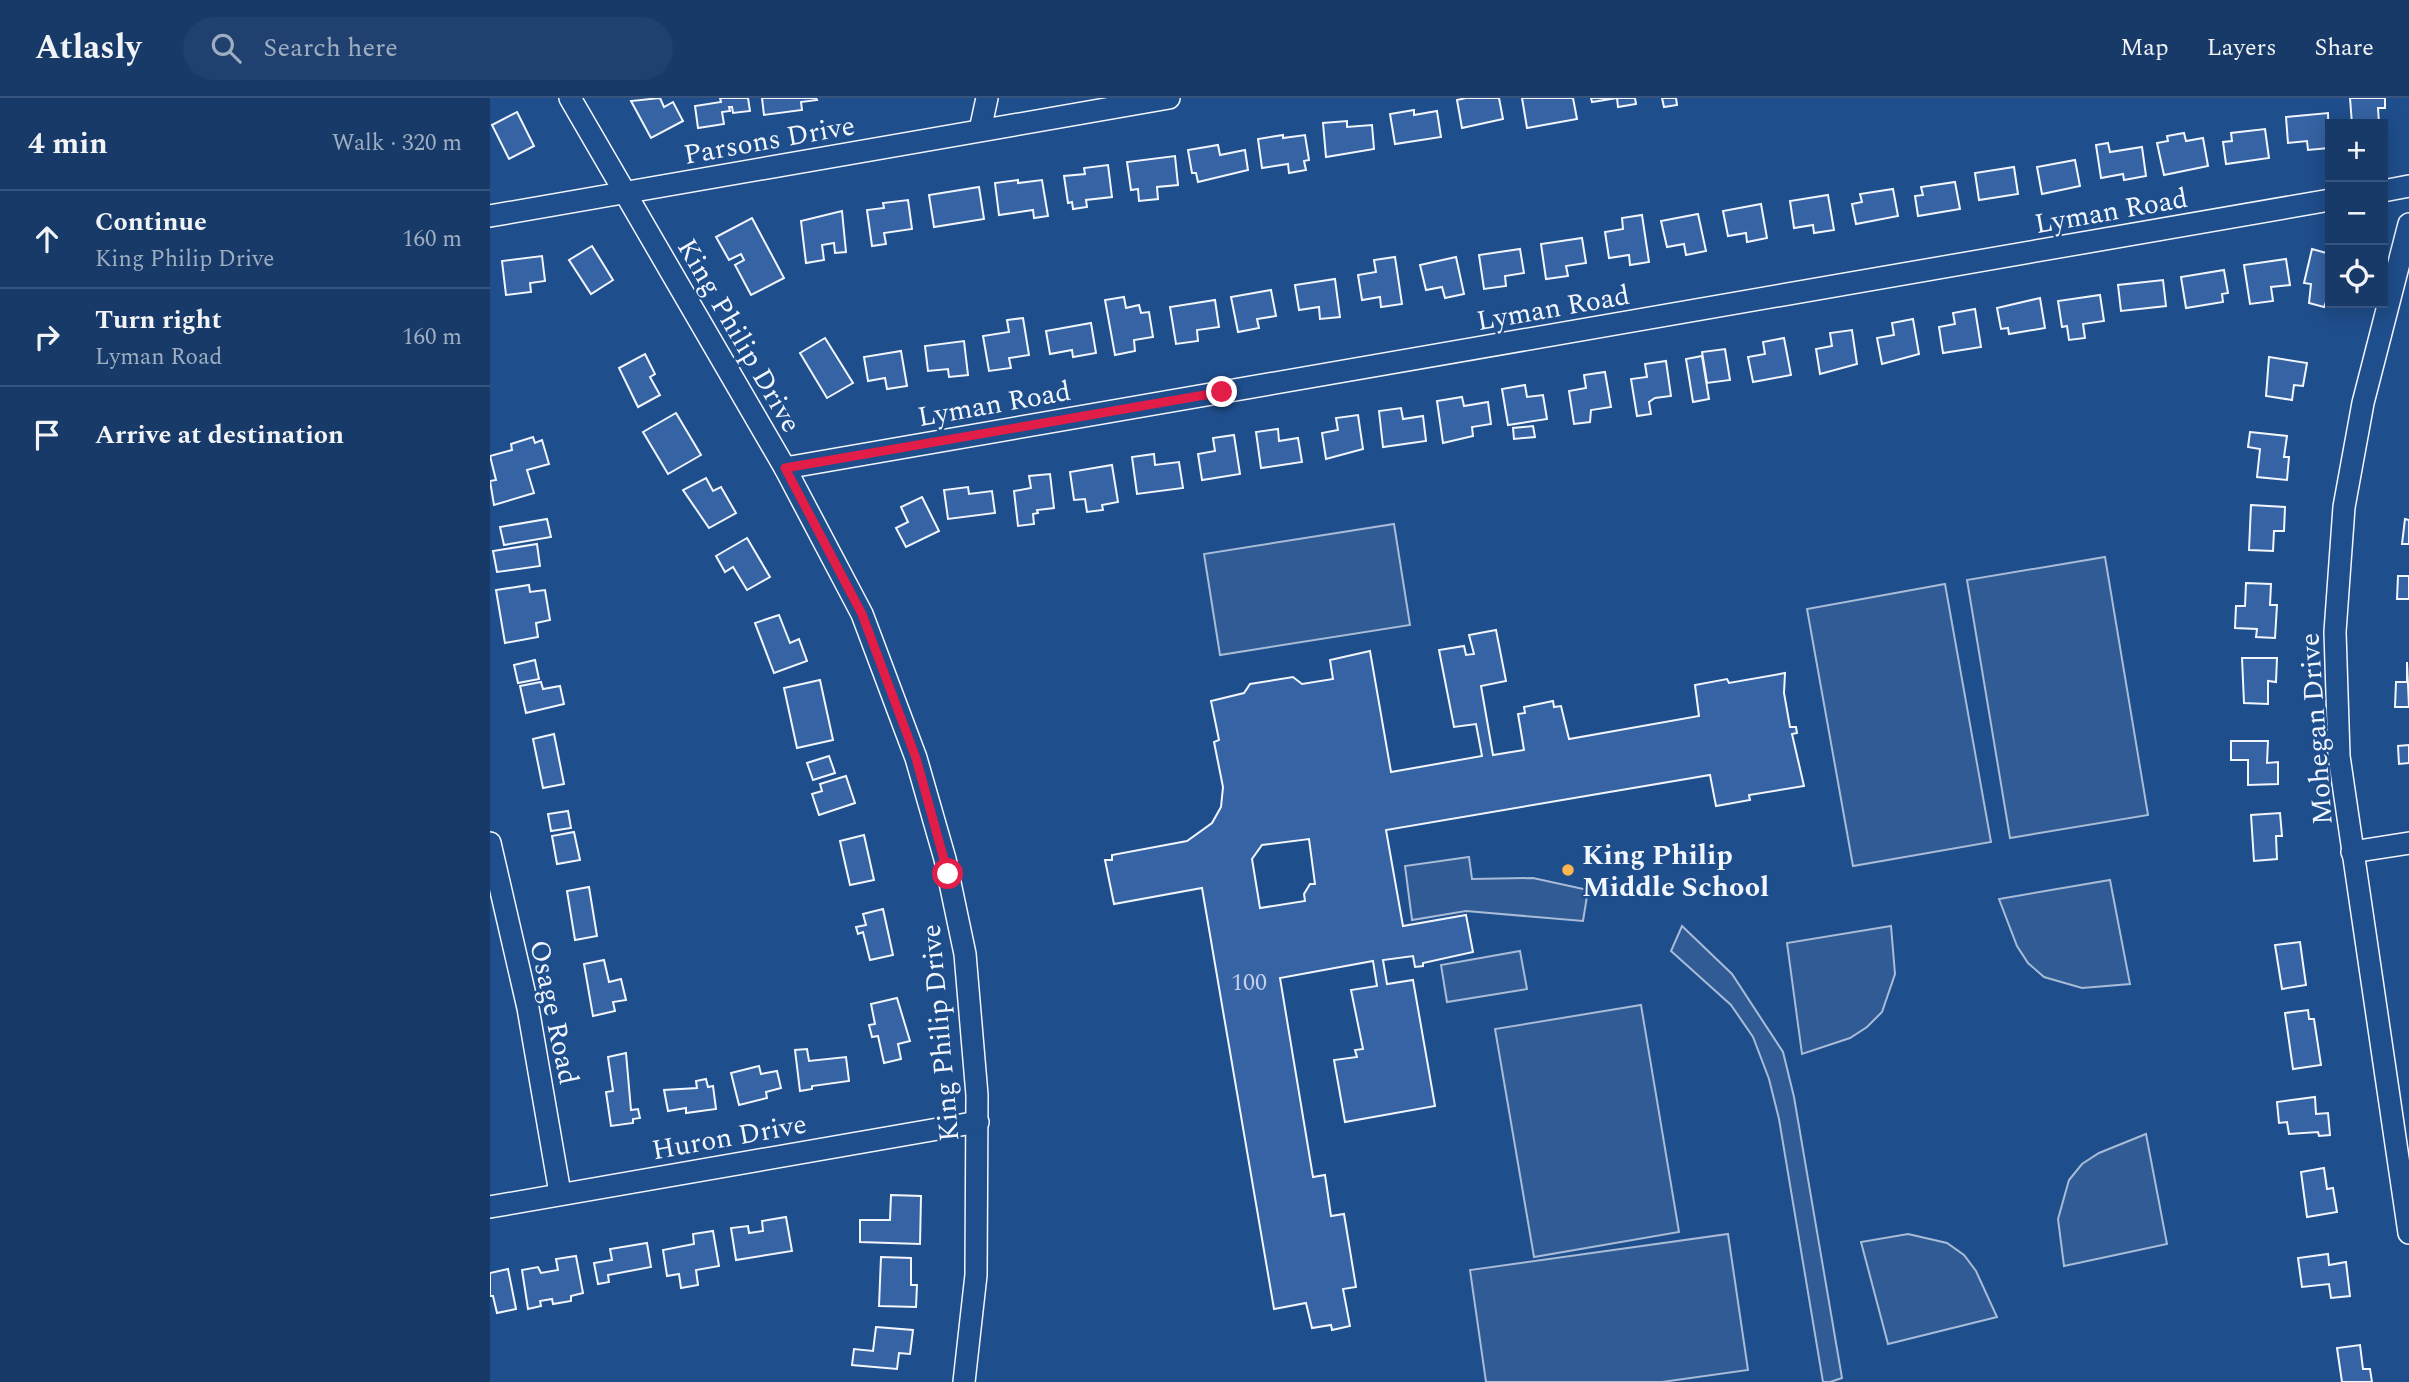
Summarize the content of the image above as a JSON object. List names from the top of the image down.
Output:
{
  "streets": {
    "street": [
      "Parsons Drive",
      "Lyman Road",
      "King Philip Drive",
      "Mohegan Drive",
      "Osage Road",
      "Huron Drive"
    ]
  },
  "crossings": [
    ["Parsons Drive", "King Philip Drive"],
    ["Lyman Road", "King Philip Drive"],
    ["King Philip Drive", "Huron Drive"],
    ["Osage Road", "Huron Drive"]
  ],
  "places": ["King Philip Middle School"],
  "house_numbers": ["100"],
  "page": {
    "header": "Atlasly",
    "search": "Search here",
    "nav": ["Map", "Layers", "Share"],
    "heading": ["4 min", "Walk · 320 m"],
    "map_buttons": ["+", "−"],
    "list": [
      ["Continue", "King Philip Drive", "160 m"],
      ["Turn right", "Lyman Road", "160 m"],
      "Arrive at destination"
    ]
  }
}
